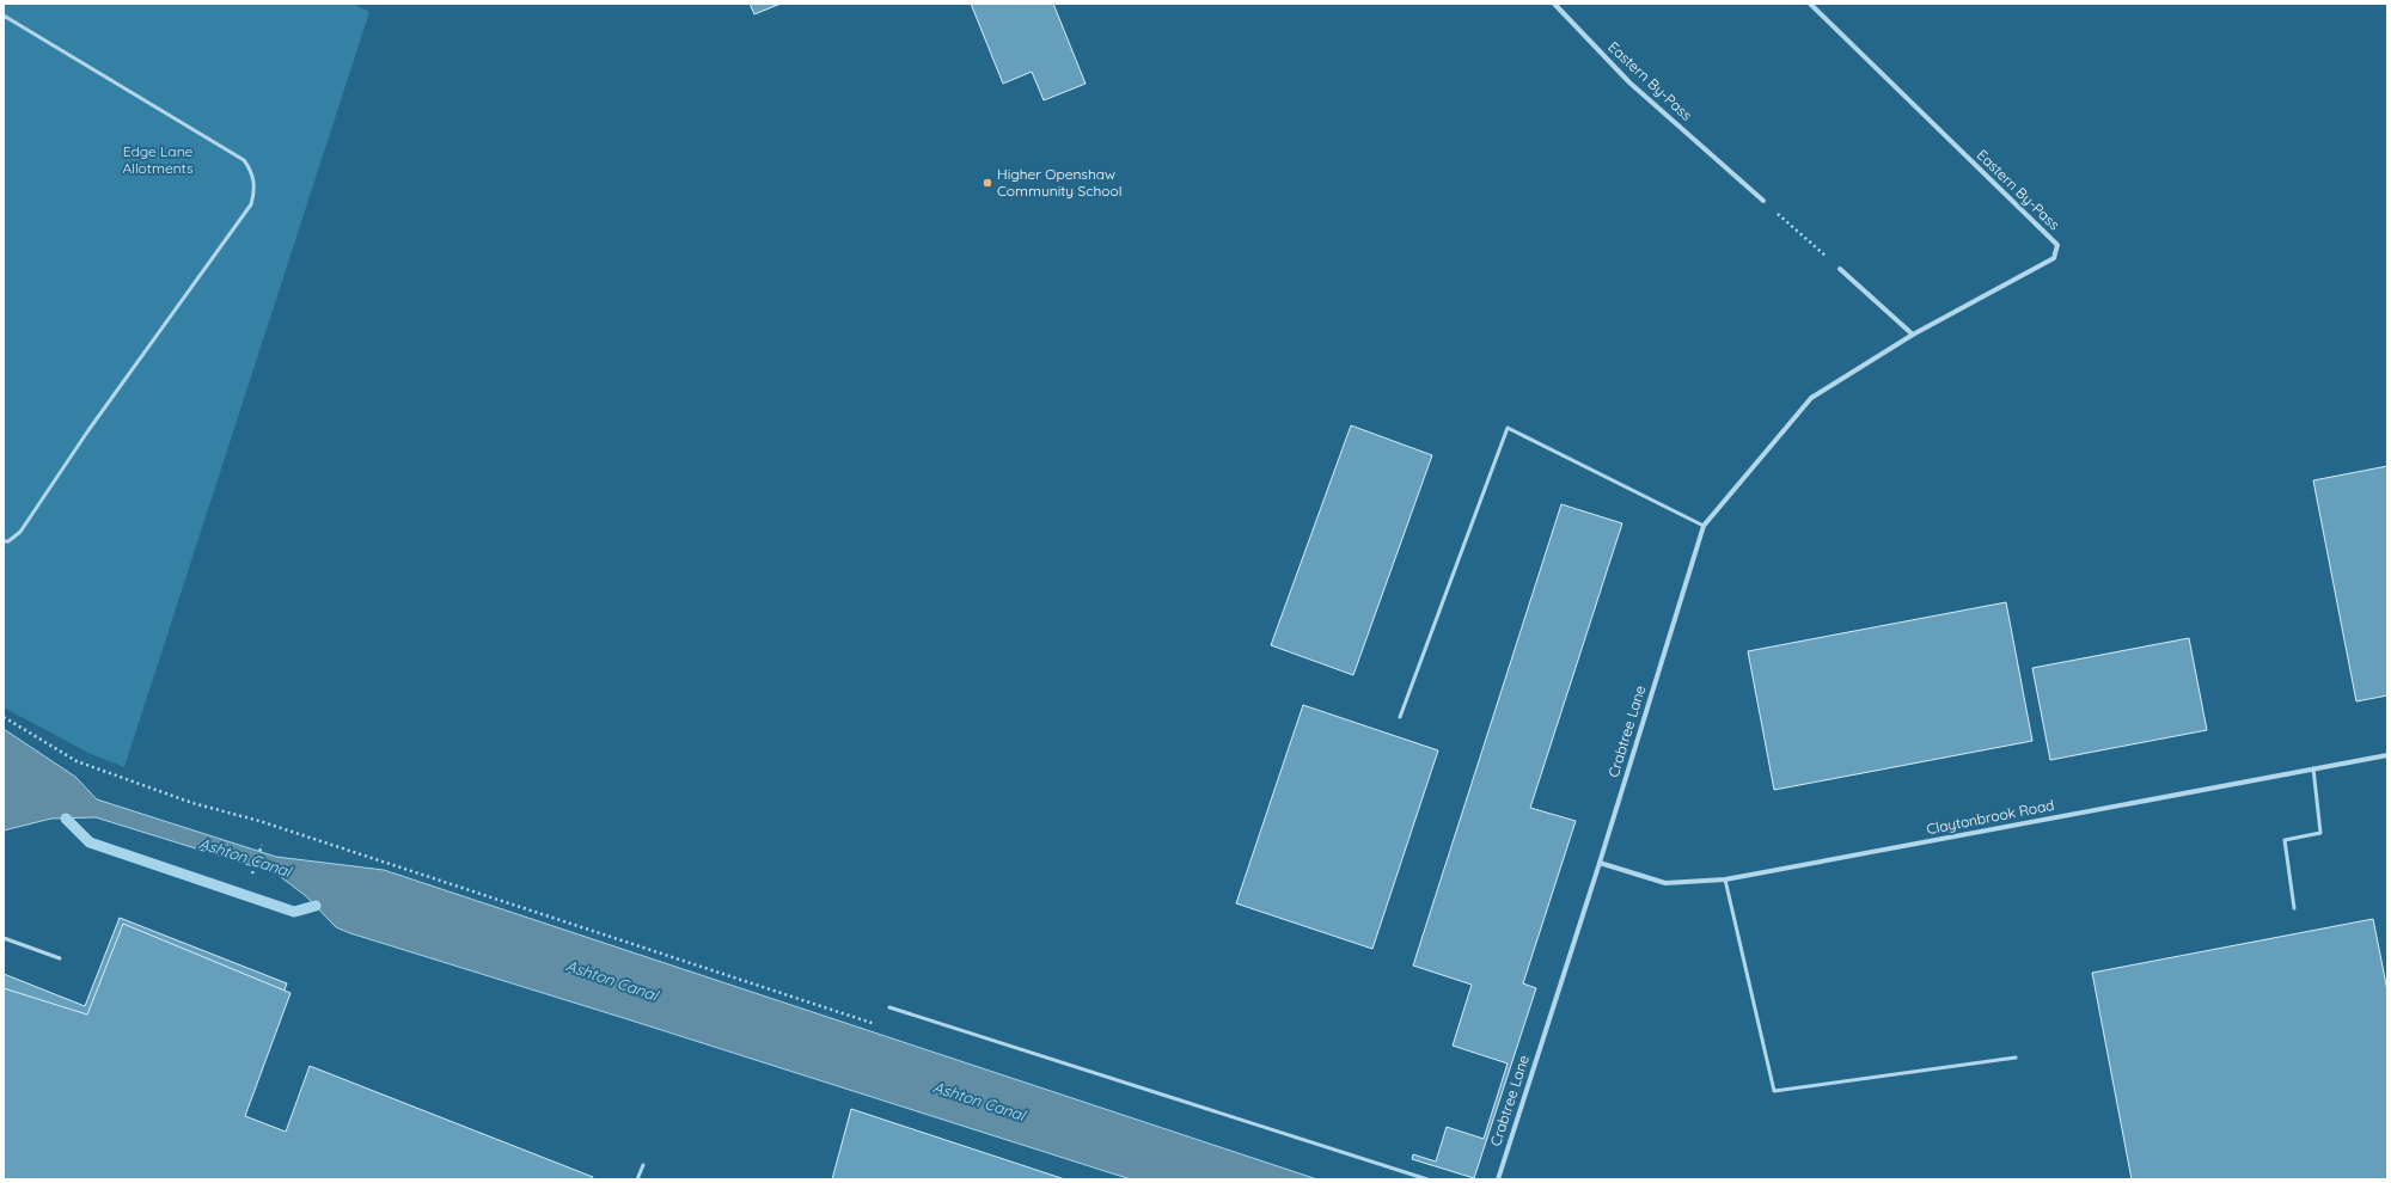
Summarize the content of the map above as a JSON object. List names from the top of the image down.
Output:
{
  "streets": {
    "street": ["Eastern By-Pass", "Crabtree Lane", "Claytonbrook Road"]
  },
  "crossings": [
    ["Eastern By-Pass", "Crabtree Lane"],
    ["Crabtree Lane", "Claytonbrook Road"]
  ],
  "water": ["Ashton Canal"],
  "parks": ["Edge Lane Allotments"],
  "places": ["Higher Openshaw Community School"]
}
